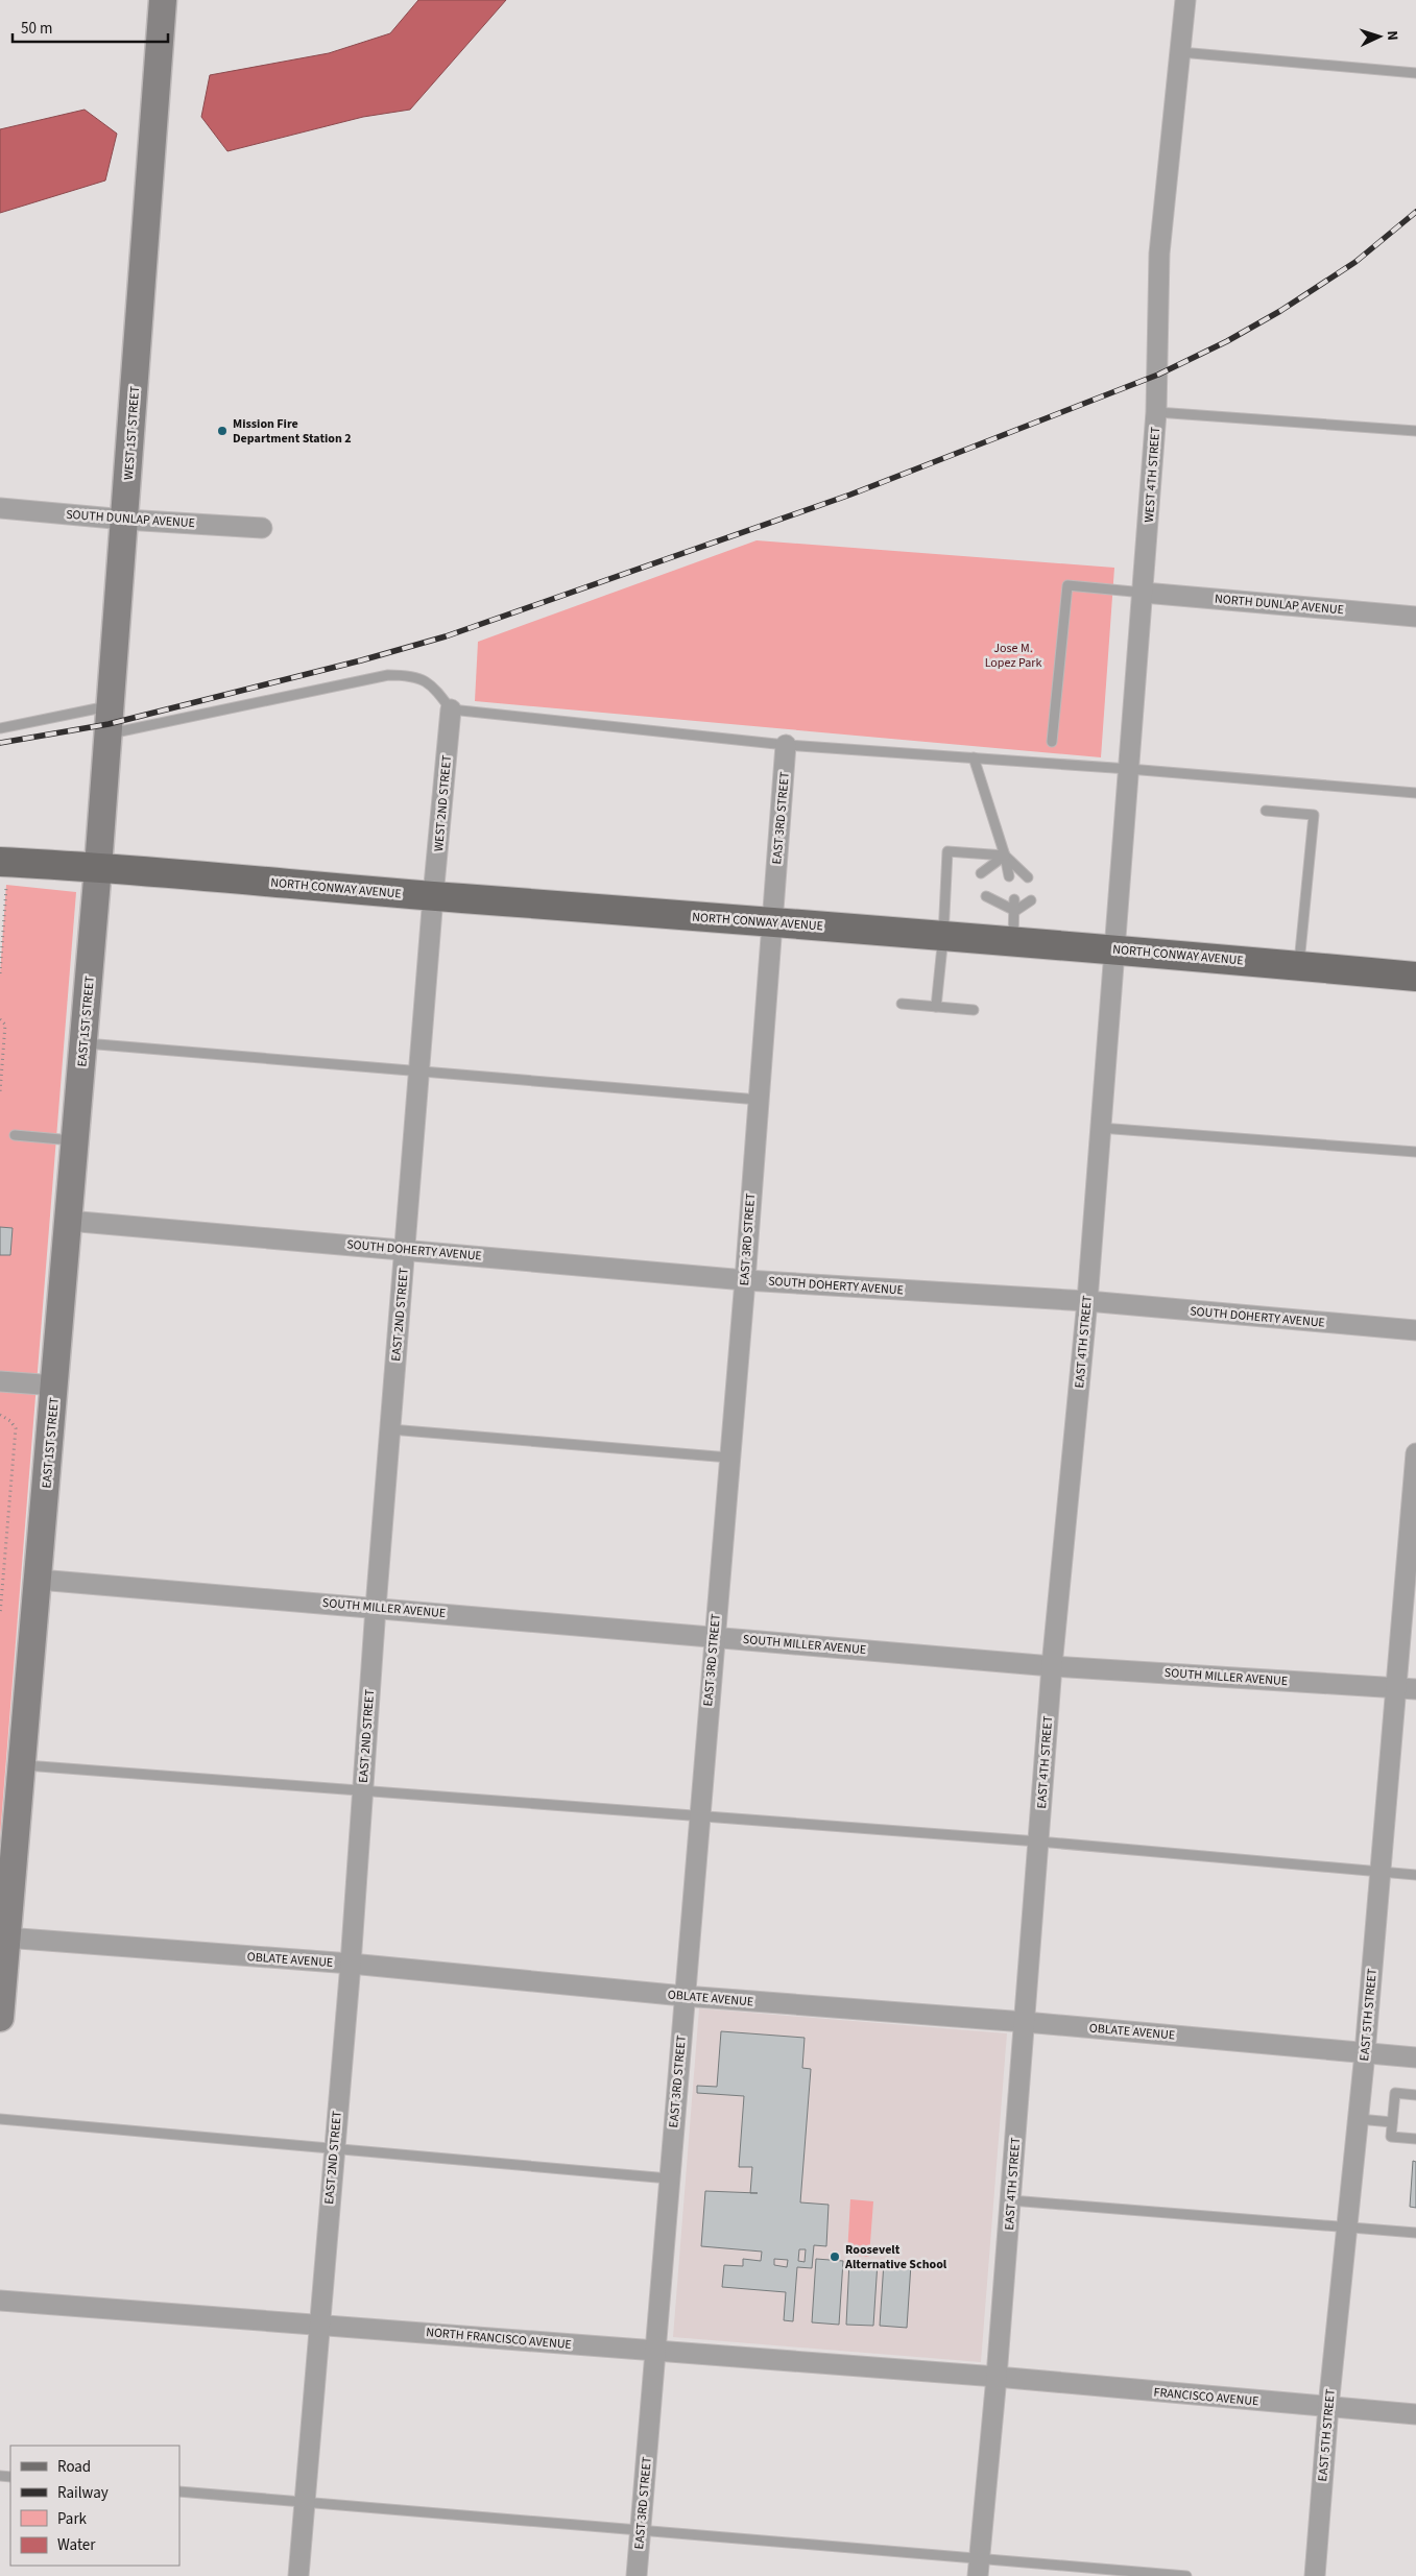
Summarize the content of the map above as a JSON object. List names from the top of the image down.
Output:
{
  "streets": {
    "main road": ["NORTH CONWAY AVENUE"],
    "street": [
      "WEST 1ST STREET",
      "WEST 4TH STREET",
      "SOUTH DUNLAP AVENUE",
      "NORTH DUNLAP AVENUE",
      "WEST 2ND STREET",
      "EAST 3RD STREET",
      "EAST 1ST STREET",
      "SOUTH DOHERTY AVENUE",
      "EAST 2ND STREET",
      "EAST 4TH STREET",
      "SOUTH MILLER AVENUE",
      "OBLATE AVENUE",
      "EAST 5TH STREET",
      "NORTH FRANCISCO AVENUE",
      "FRANCISCO AVENUE"
    ]
  },
  "crossings": [
    ["WEST 1ST STREET", "SOUTH DUNLAP AVENUE"],
    ["WEST 1ST STREET", "NORTH CONWAY AVENUE"],
    ["WEST 1ST STREET", "EAST 1ST STREET"],
    ["WEST 4TH STREET", "NORTH DUNLAP AVENUE"],
    ["WEST 4TH STREET", "NORTH CONWAY AVENUE"],
    ["WEST 4TH STREET", "EAST 4TH STREET"],
    ["WEST 2ND STREET", "NORTH CONWAY AVENUE"],
    ["WEST 2ND STREET", "EAST 2ND STREET"],
    ["EAST 3RD STREET", "NORTH CONWAY AVENUE"],
    ["EAST 3RD STREET", "SOUTH DOHERTY AVENUE"],
    ["EAST 3RD STREET", "SOUTH MILLER AVENUE"],
    ["EAST 3RD STREET", "OBLATE AVENUE"],
    ["EAST 3RD STREET", "NORTH FRANCISCO AVENUE"],
    ["NORTH CONWAY AVENUE", "EAST 1ST STREET"],
    ["NORTH CONWAY AVENUE", "EAST 2ND STREET"],
    ["NORTH CONWAY AVENUE", "EAST 4TH STREET"],
    ["EAST 1ST STREET", "SOUTH DOHERTY AVENUE"],
    ["EAST 1ST STREET", "SOUTH MILLER AVENUE"],
    ["EAST 1ST STREET", "OBLATE AVENUE"],
    ["SOUTH DOHERTY AVENUE", "EAST 2ND STREET"],
    ["SOUTH DOHERTY AVENUE", "EAST 4TH STREET"],
    ["EAST 2ND STREET", "SOUTH MILLER AVENUE"],
    ["EAST 2ND STREET", "OBLATE AVENUE"],
    ["EAST 2ND STREET", "NORTH FRANCISCO AVENUE"],
    ["EAST 4TH STREET", "SOUTH MILLER AVENUE"],
    ["EAST 4TH STREET", "OBLATE AVENUE"],
    ["EAST 4TH STREET", "NORTH FRANCISCO AVENUE"],
    ["EAST 4TH STREET", "FRANCISCO AVENUE"],
    ["SOUTH MILLER AVENUE", "EAST 5TH STREET"],
    ["OBLATE AVENUE", "EAST 5TH STREET"],
    ["EAST 5TH STREET", "FRANCISCO AVENUE"],
    ["NORTH FRANCISCO AVENUE", "FRANCISCO AVENUE"]
  ],
  "parks": ["Jose M. Lopez Park"],
  "places": ["Mission Fire Department Station 2", "Roosevelt Alternative School"],
  "legend": [
    "Road",
    "Railway",
    "Park",
    "Water"
  ],
  "scale_bar": "50 m",
  "north": "right"
}
